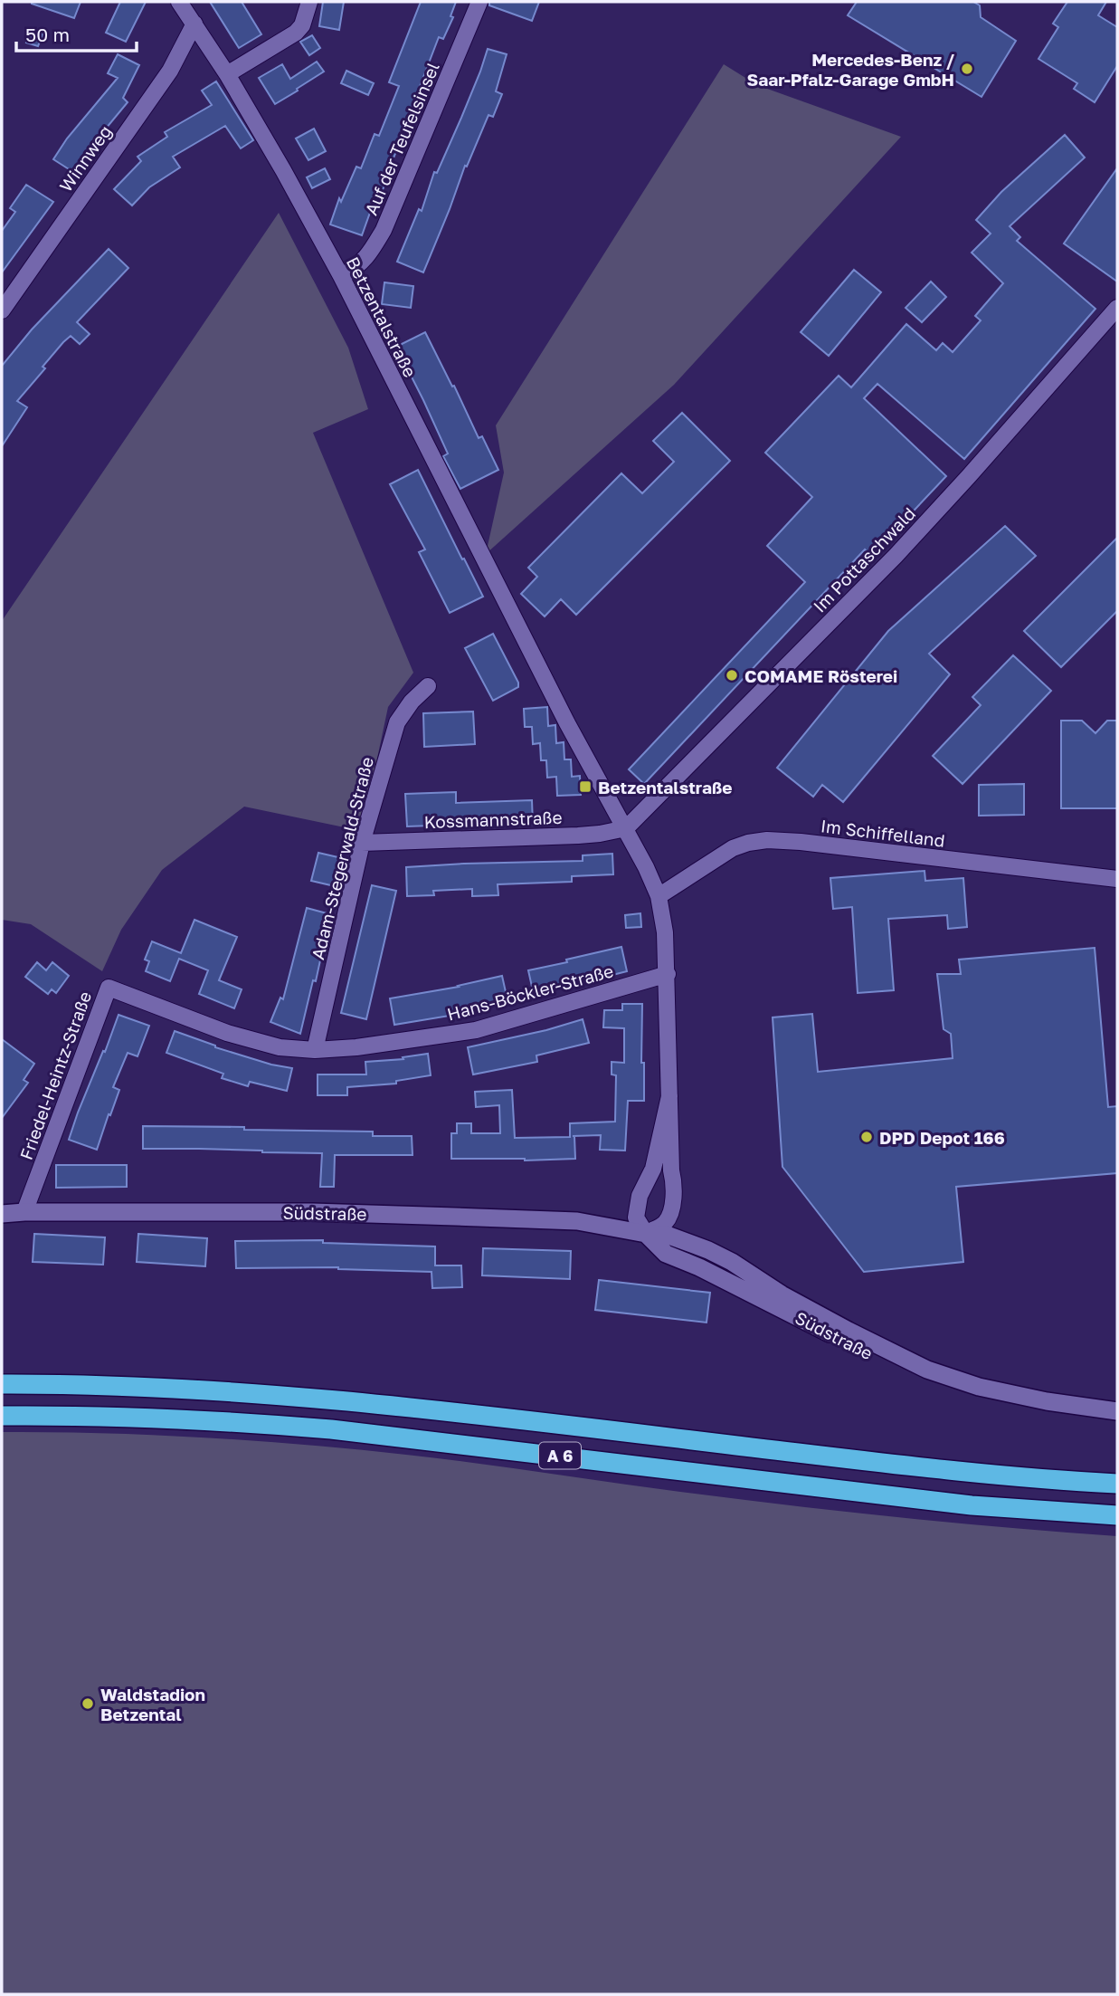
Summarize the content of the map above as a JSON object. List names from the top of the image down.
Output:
{
  "streets": {
    "highway": ["A 6"],
    "street": [
      "Auf der Teufelsinsel",
      "Winnweg",
      "Betzentalstraße",
      "Im Pottaschwald",
      "Kossmannstraße",
      "Im Schiffelland",
      "Adam-Stegerwald-Straße",
      "Hans-Böckler-Straße",
      "Friedel-Heintz-Straße",
      "Südstraße"
    ]
  },
  "crossings": [
    ["Auf der Teufelsinsel", "Betzentalstraße"],
    ["Winnweg", "Betzentalstraße"],
    ["Betzentalstraße", "Im Pottaschwald"],
    ["Betzentalstraße", "Kossmannstraße"],
    ["Betzentalstraße", "Im Schiffelland"],
    ["Betzentalstraße", "Hans-Böckler-Straße"],
    ["Im Pottaschwald", "Kossmannstraße"],
    ["Kossmannstraße", "Adam-Stegerwald-Straße"],
    ["Adam-Stegerwald-Straße", "Hans-Böckler-Straße"],
    ["Hans-Böckler-Straße", "Friedel-Heintz-Straße"],
    ["Friedel-Heintz-Straße", "Südstraße"]
  ],
  "places": {
    "other": [
      "Mercedes-Benz / Saar-Pfalz-Garage GmbH",
      "COMAME Rösterei",
      "DPD Depot 166",
      "Waldstadion Betzental"
    ],
    "transit": ["Betzentalstraße"]
  },
  "scale_bar": "50 m"
}
